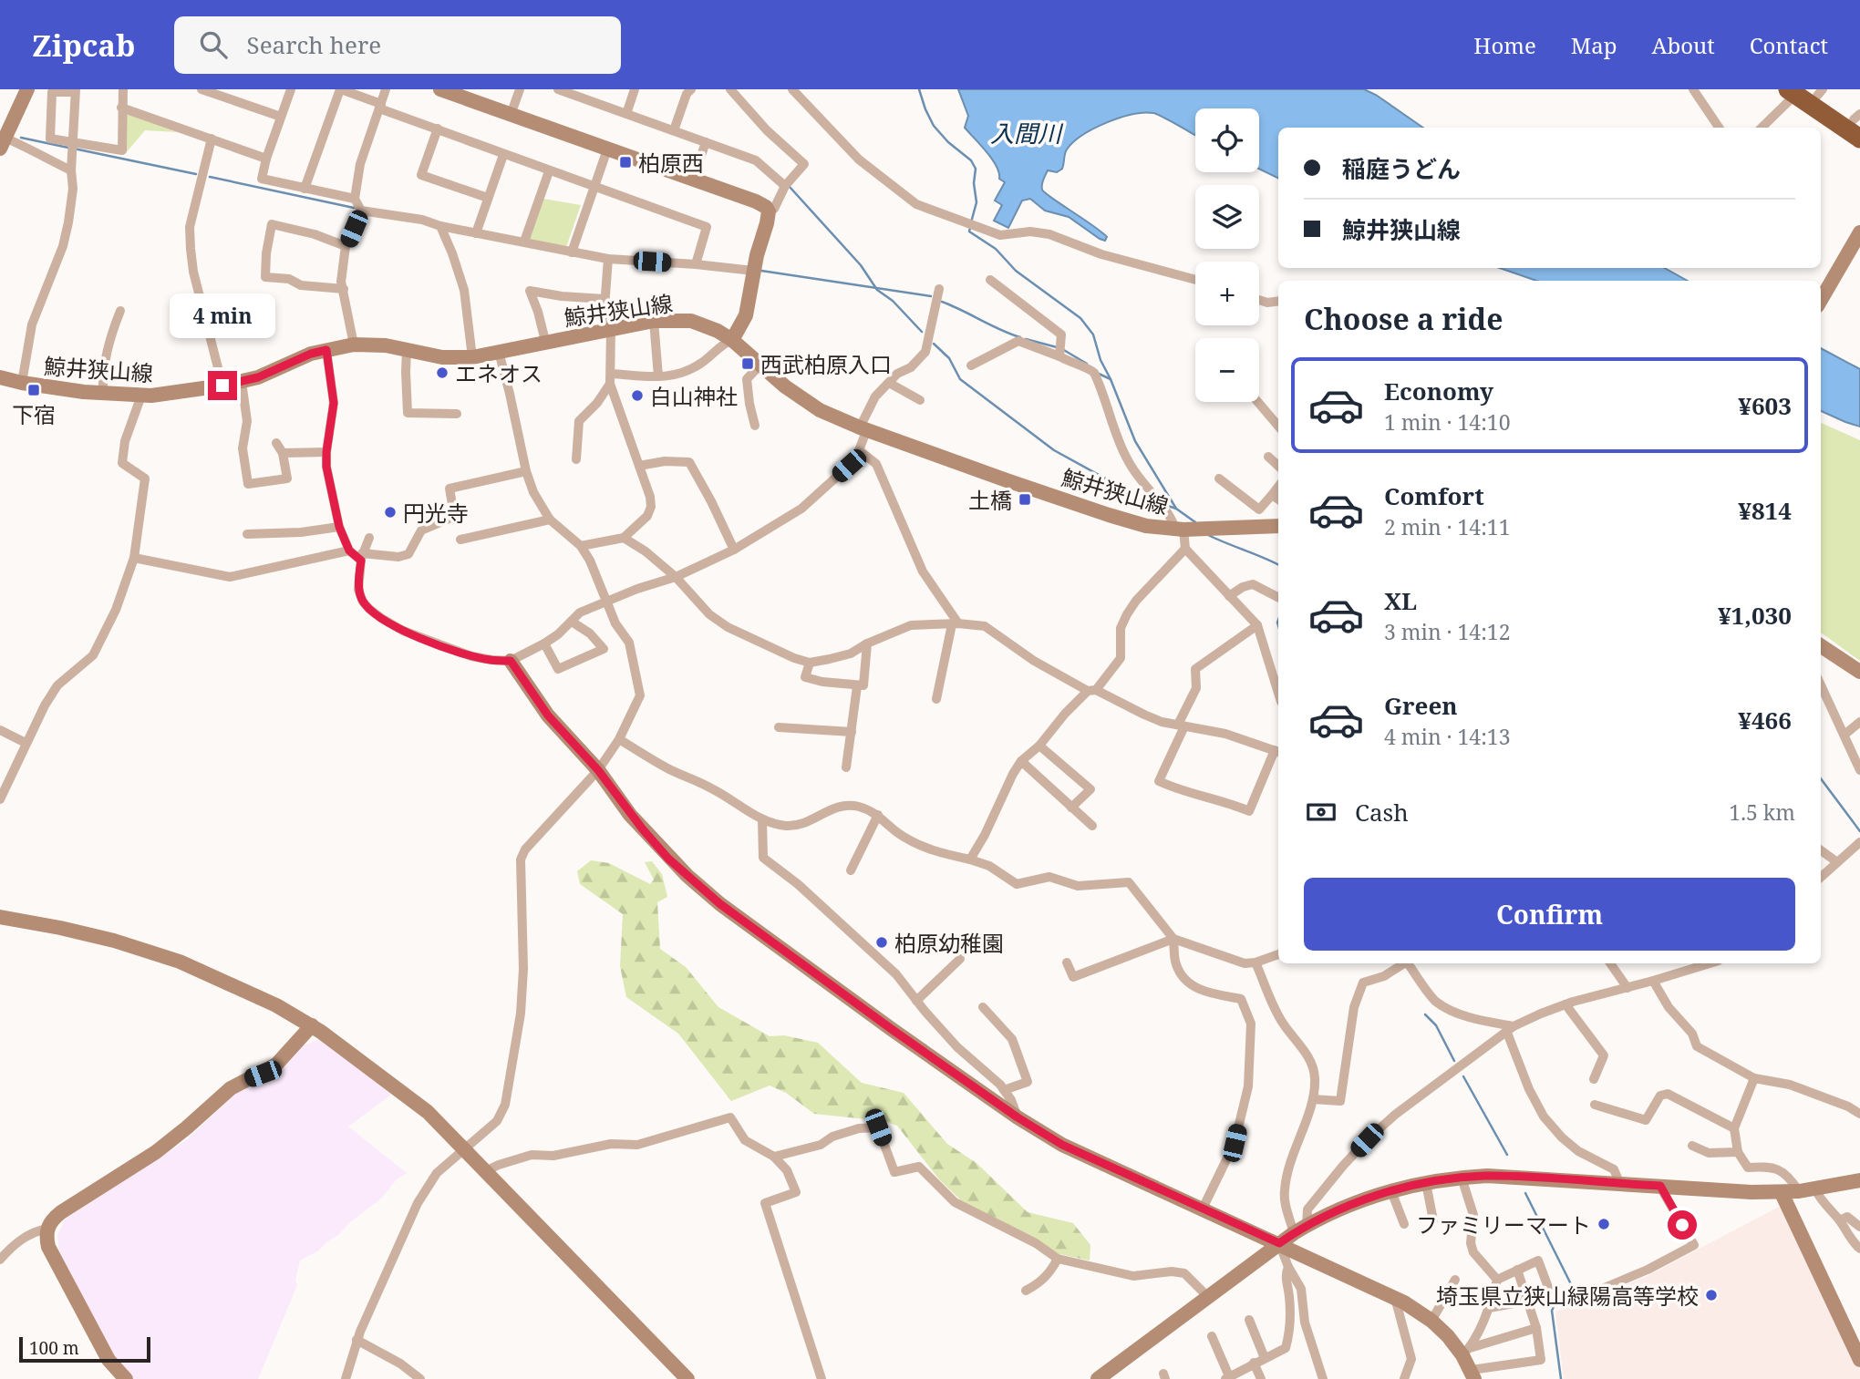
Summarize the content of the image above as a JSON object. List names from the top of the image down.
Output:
{
  "streets": {
    "street": ["鯨井狭山線"]
  },
  "water": ["入間川"],
  "places": {
    "transit": [
      "柏原西",
      "西武柏原入口",
      "下宿",
      "土橋"
    ],
    "other": [
      "エネオス",
      "白山神社",
      "円光寺",
      "柏原幼稚園",
      "ファミリーマート",
      "埼玉県立狭山緑陽高等学校"
    ]
  },
  "scale_bar": "100 m",
  "page": {
    "header": "Zipcab",
    "search": "Search here",
    "nav": [
      "Home",
      "Map",
      "About",
      "Contact"
    ],
    "map_buttons": ["+", "−"],
    "banner": ["稲庭うどん", "鯨井狭山線"],
    "heading": "Choose a ride",
    "bubble": "4 min",
    "list": [
      {
        "name": "Economy",
        "note": "1 min · 14:10",
        "value": "¥603"
      },
      {
        "name": "Comfort",
        "note": "2 min · 14:11",
        "value": "¥814"
      },
      {
        "name": "XL",
        "note": "3 min · 14:12",
        "value": "¥1,030"
      },
      {
        "name": "Green",
        "note": "4 min · 14:13",
        "value": "¥466"
      }
    ],
    "pay": ["Cash", "1.5 km"],
    "buttons": "Confirm",
    "scale": "100 m"
  }
}
